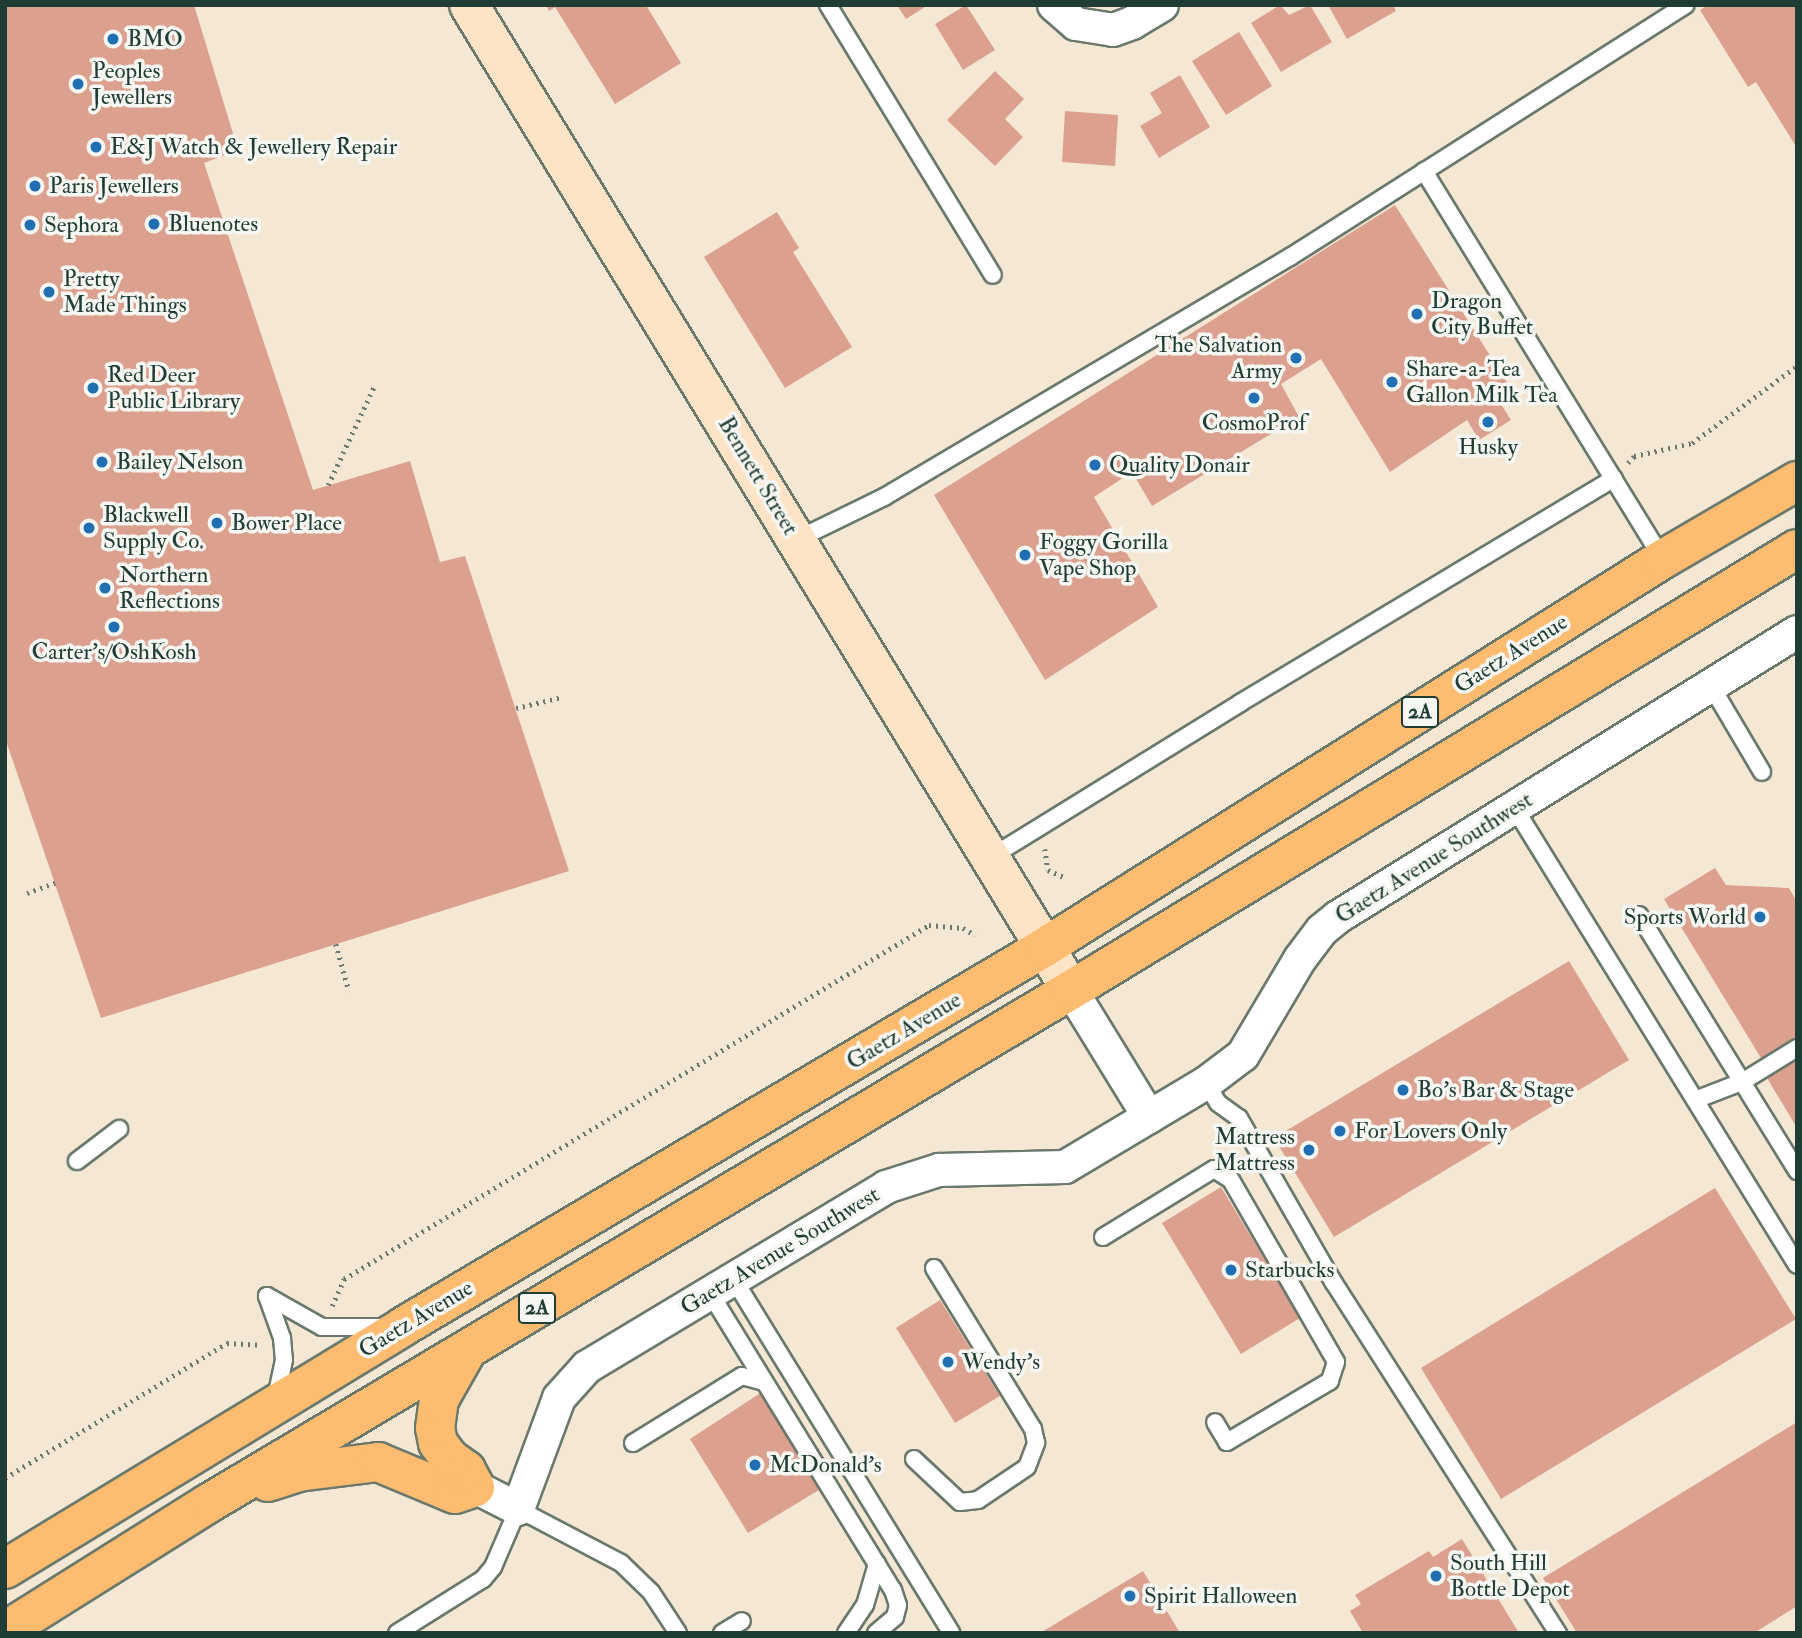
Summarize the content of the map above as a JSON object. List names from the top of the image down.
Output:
{
  "streets": {
    "main road": ["Gaetz Avenue", "2A"],
    "street": ["Bennett Street", "Gaetz Avenue Southwest"]
  },
  "crossings": [
    ["Bennett Street", "Gaetz Avenue"],
    ["Bennett Street", "2A"]
  ],
  "places": [
    "BMO",
    "Peoples Jewellers",
    "E&J Watch & Jewellery Repair",
    "Paris Jewellers",
    "Bluenotes",
    "Sephora",
    "Pretty Made Things",
    "Dragon City Buffet",
    "The Salvation Army",
    "Share-a-Tea Gallon Milk Tea",
    "Red Deer Public Library",
    "CosmoProf",
    "Husky",
    "Bailey Nelson",
    "Quality Donair",
    "Bower Place",
    "Blackwell Supply Co.",
    "Foggy Gorilla Vape Shop",
    "Northern Reflections",
    "Carter's/OshKosh",
    "Sports World",
    "Bo's Bar & Stage",
    "For Lovers Only",
    "Mattress Mattress",
    "Starbucks",
    "Wendy's",
    "McDonald's",
    "South Hill Bottle Depot",
    "Spirit Halloween"
  ]
}
